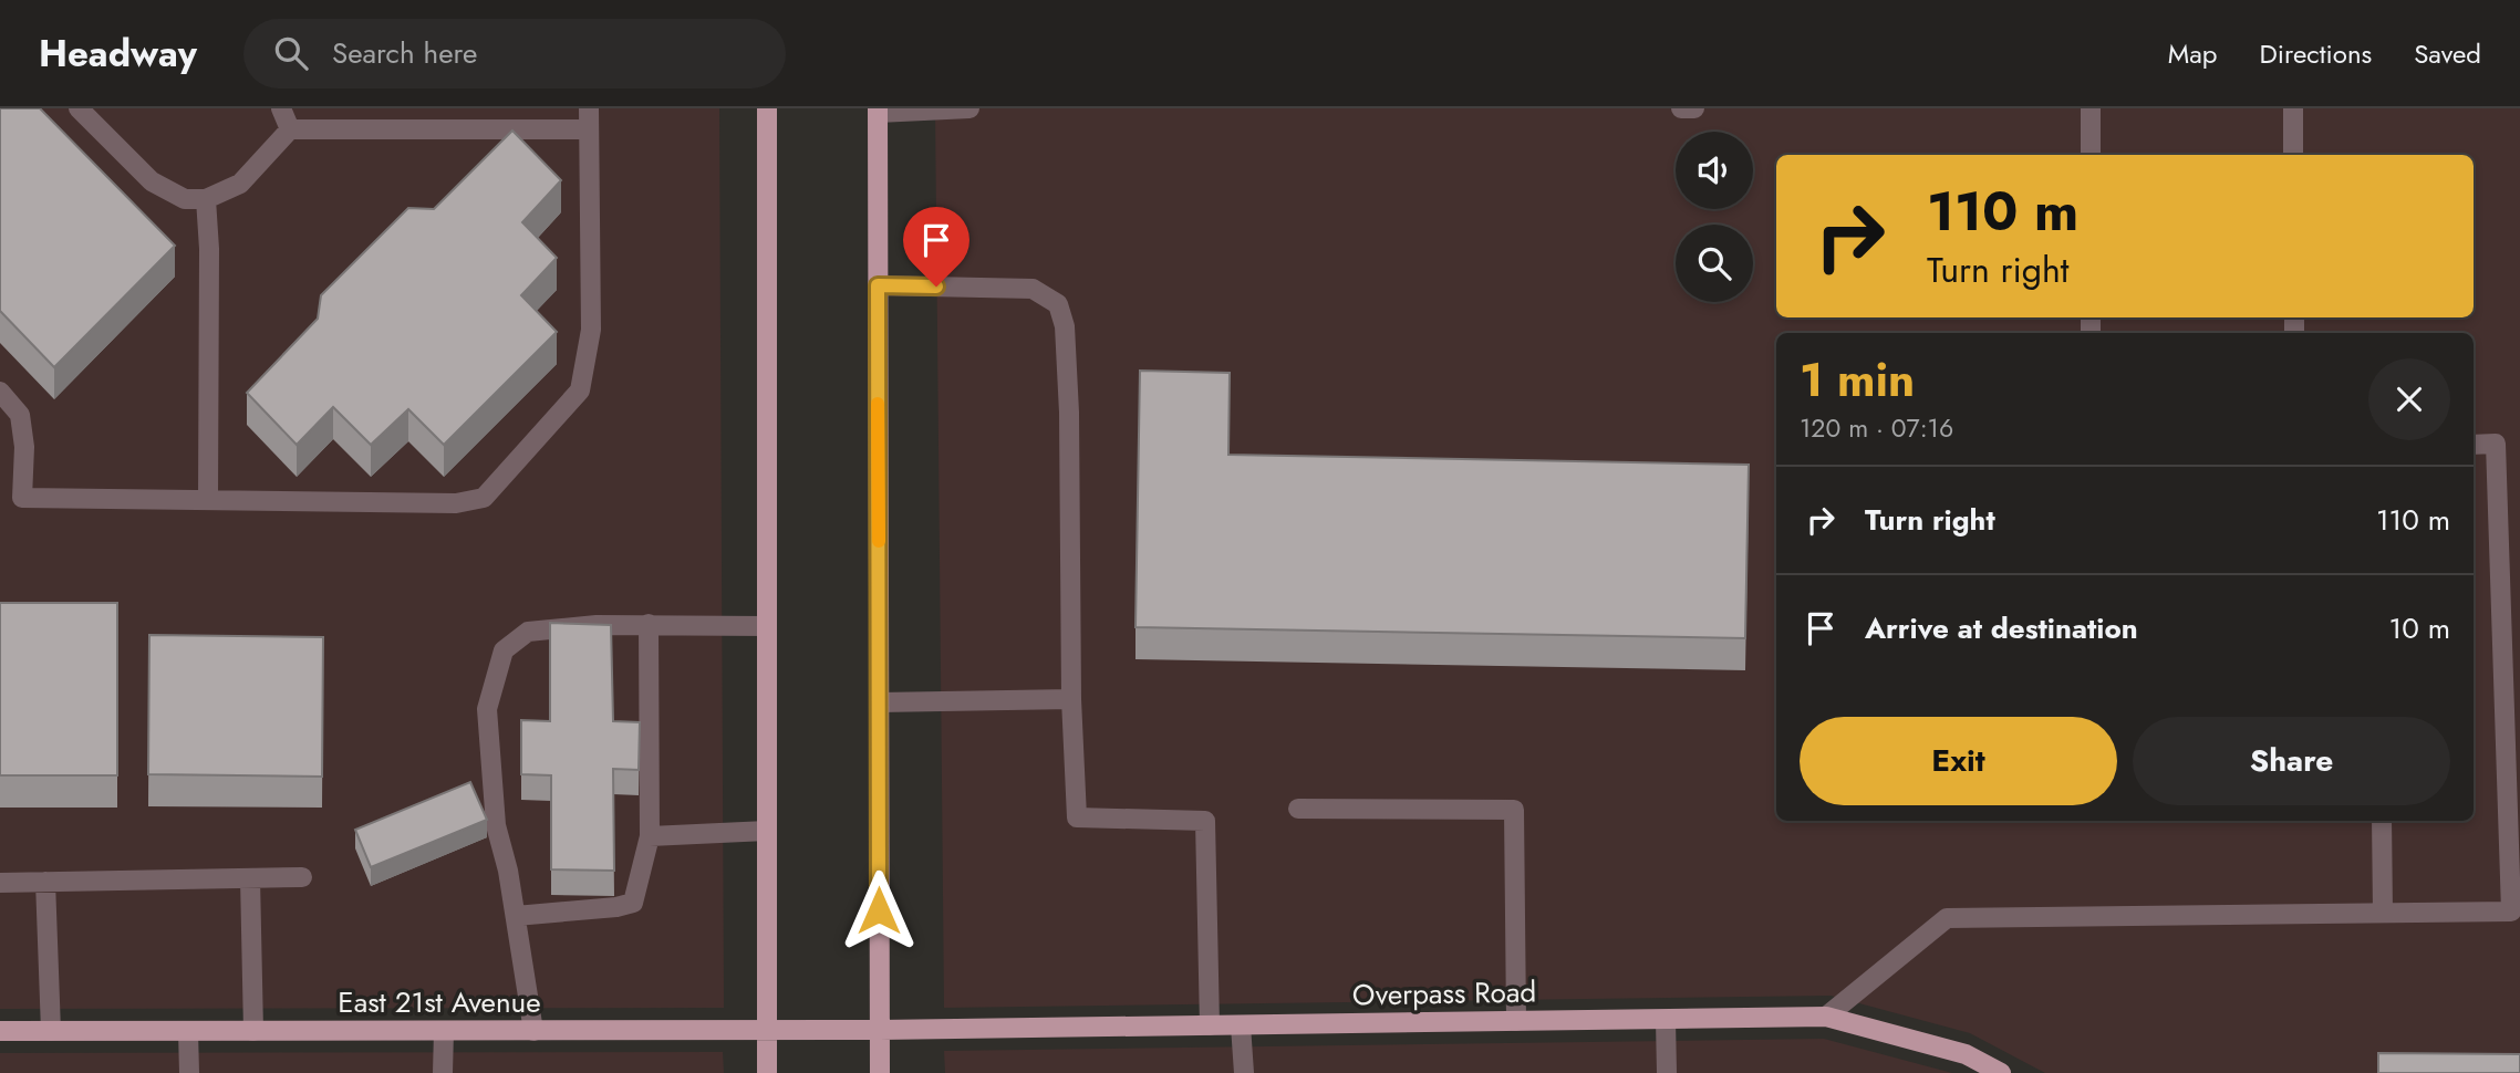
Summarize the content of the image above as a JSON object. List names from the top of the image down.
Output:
{
  "streets": {
    "main road": ["Overpass Road", "East 21st Avenue"]
  },
  "crossings": [
    ["Overpass Road", "East 21st Avenue"]
  ],
  "page": {
    "header": "Headway",
    "search": "Search here",
    "nav": ["Map", "Directions", "Saved"],
    "turn": ["110 m", "Turn right"],
    "heading": ["1 min", "120 m · 07:16"],
    "list": [
      {
        "name": "Turn right",
        "value": "110 m"
      },
      {
        "name": "Arrive at destination",
        "value": "10 m"
      }
    ],
    "buttons": ["Exit", "Share"]
  }
}
